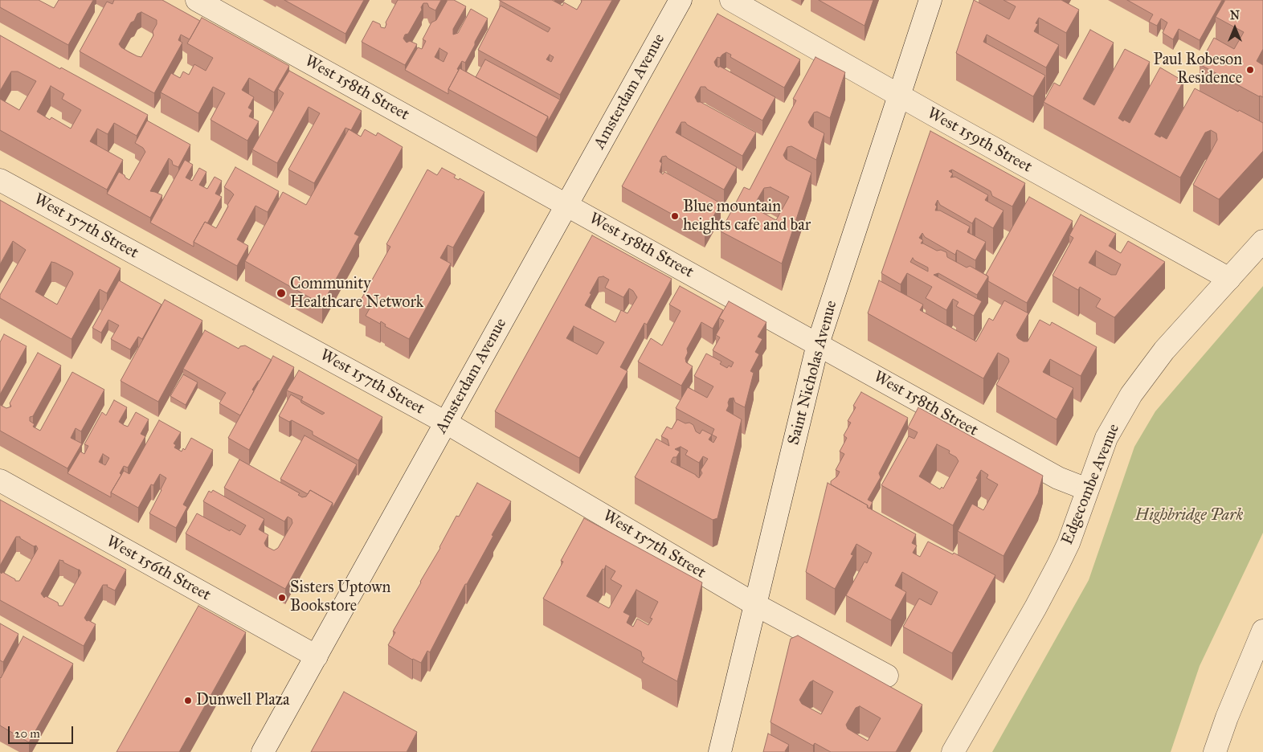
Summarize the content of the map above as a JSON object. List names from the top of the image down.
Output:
{
  "streets": {
    "street": [
      "West 158th Street",
      "Amsterdam Avenue",
      "West 159th Street",
      "West 157th Street",
      "Saint Nicholas Avenue",
      "Edgecombe Avenue",
      "West 156th Street"
    ]
  },
  "crossings": [
    ["West 158th Street", "Amsterdam Avenue"],
    ["West 158th Street", "Saint Nicholas Avenue"],
    ["West 158th Street", "Edgecombe Avenue"],
    ["Amsterdam Avenue", "West 157th Street"],
    ["Amsterdam Avenue", "West 156th Street"],
    ["West 159th Street", "Saint Nicholas Avenue"],
    ["West 159th Street", "Edgecombe Avenue"],
    ["West 157th Street", "Saint Nicholas Avenue"]
  ],
  "parks": ["Highbridge Park"],
  "places": [
    "Paul Robeson Residence",
    "Blue mountain heights cafe and bar",
    "Community Healthcare Network",
    "Sisters Uptown Bookstore",
    "Dunwell Plaza"
  ],
  "scale_bar": "20 m",
  "north": "top"
}
